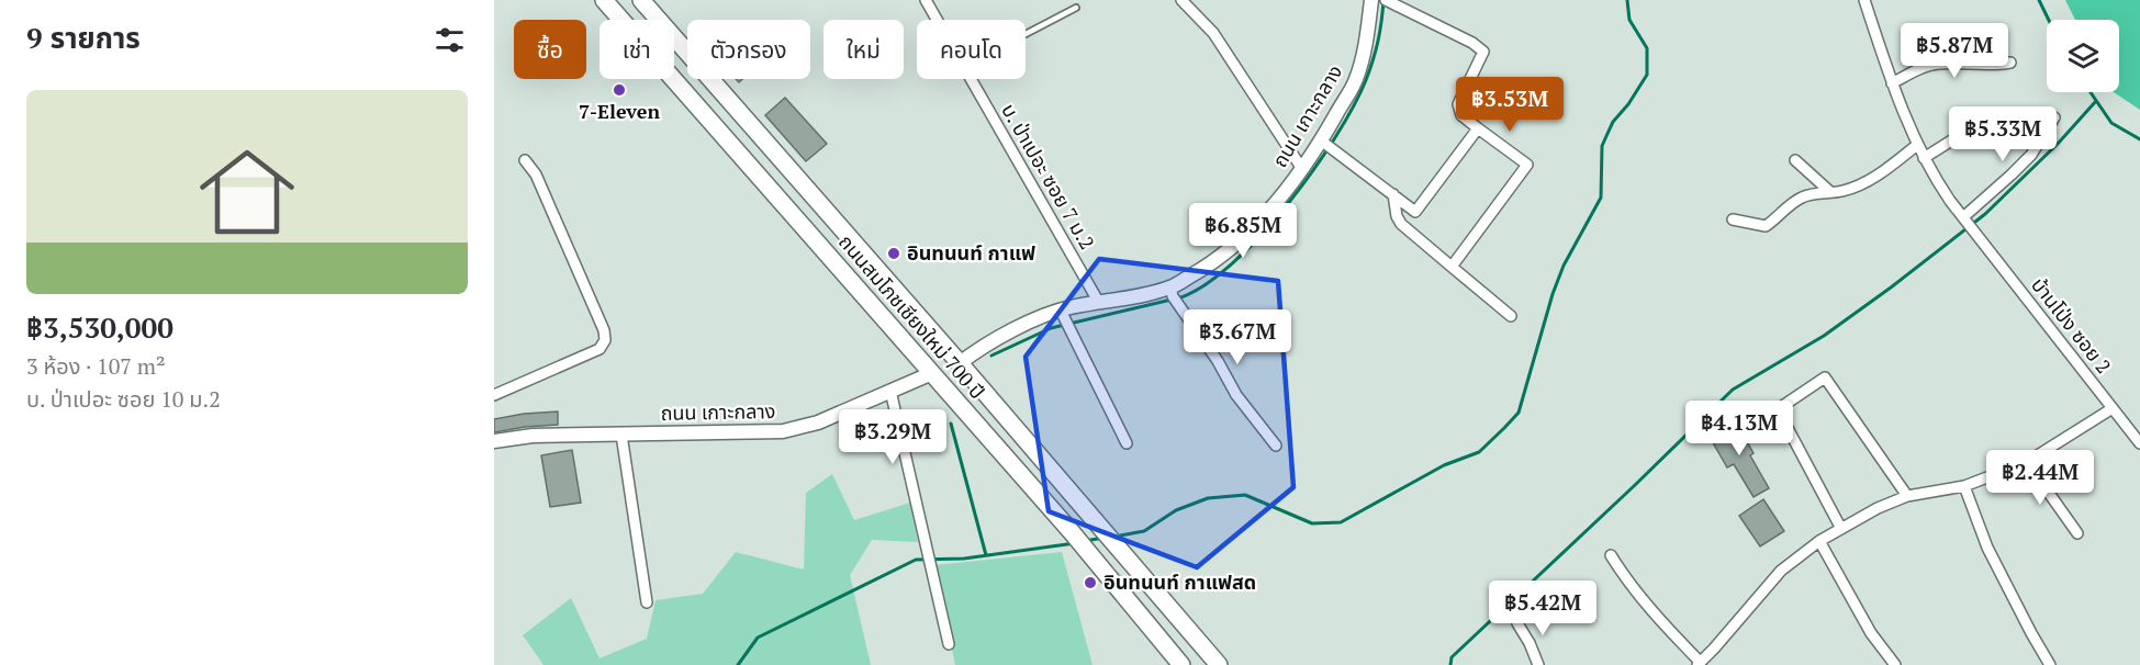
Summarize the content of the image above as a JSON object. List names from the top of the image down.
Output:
{
  "streets": {
    "main road": ["ถนนสมโภชเชียงใหม่ 700 ปี"],
    "street": ["ถนน เกาะกลาง", "บ. ป่าเปอะ ซอย 7 ม.2", "บ้านโป่ง ซอย 2"]
  },
  "crossings": [
    ["ถนน เกาะกลาง", "บ. ป่าเปอะ ซอย 7 ม.2"],
    ["ถนน เกาะกลาง", "ถนนสมโภชเชียงใหม่ 700 ปี"]
  ],
  "places": ["7-Eleven", "อินทนนท์ กาแฟ", "อินทนนท์ กาแฟสด"],
  "page": {
    "heading": "9 รายการ",
    "chip": [
      "ซื้อ",
      "เช่า",
      "ตัวกรอง",
      "ใหม่",
      "คอนโด"
    ],
    "price": [
      "฿5.87M",
      "฿3.53M",
      "฿5.33M",
      "฿6.85M",
      "฿3.67M",
      "฿4.13M",
      "฿3.29M",
      "฿2.44M",
      "฿5.42M"
    ],
    "list": [
      {
        "name": "฿3,530,000",
        "note": "3 ห้อง · 107 m² · บ. ป่าเปอะ ซอย 10 ม.2"
      }
    ]
  }
}
